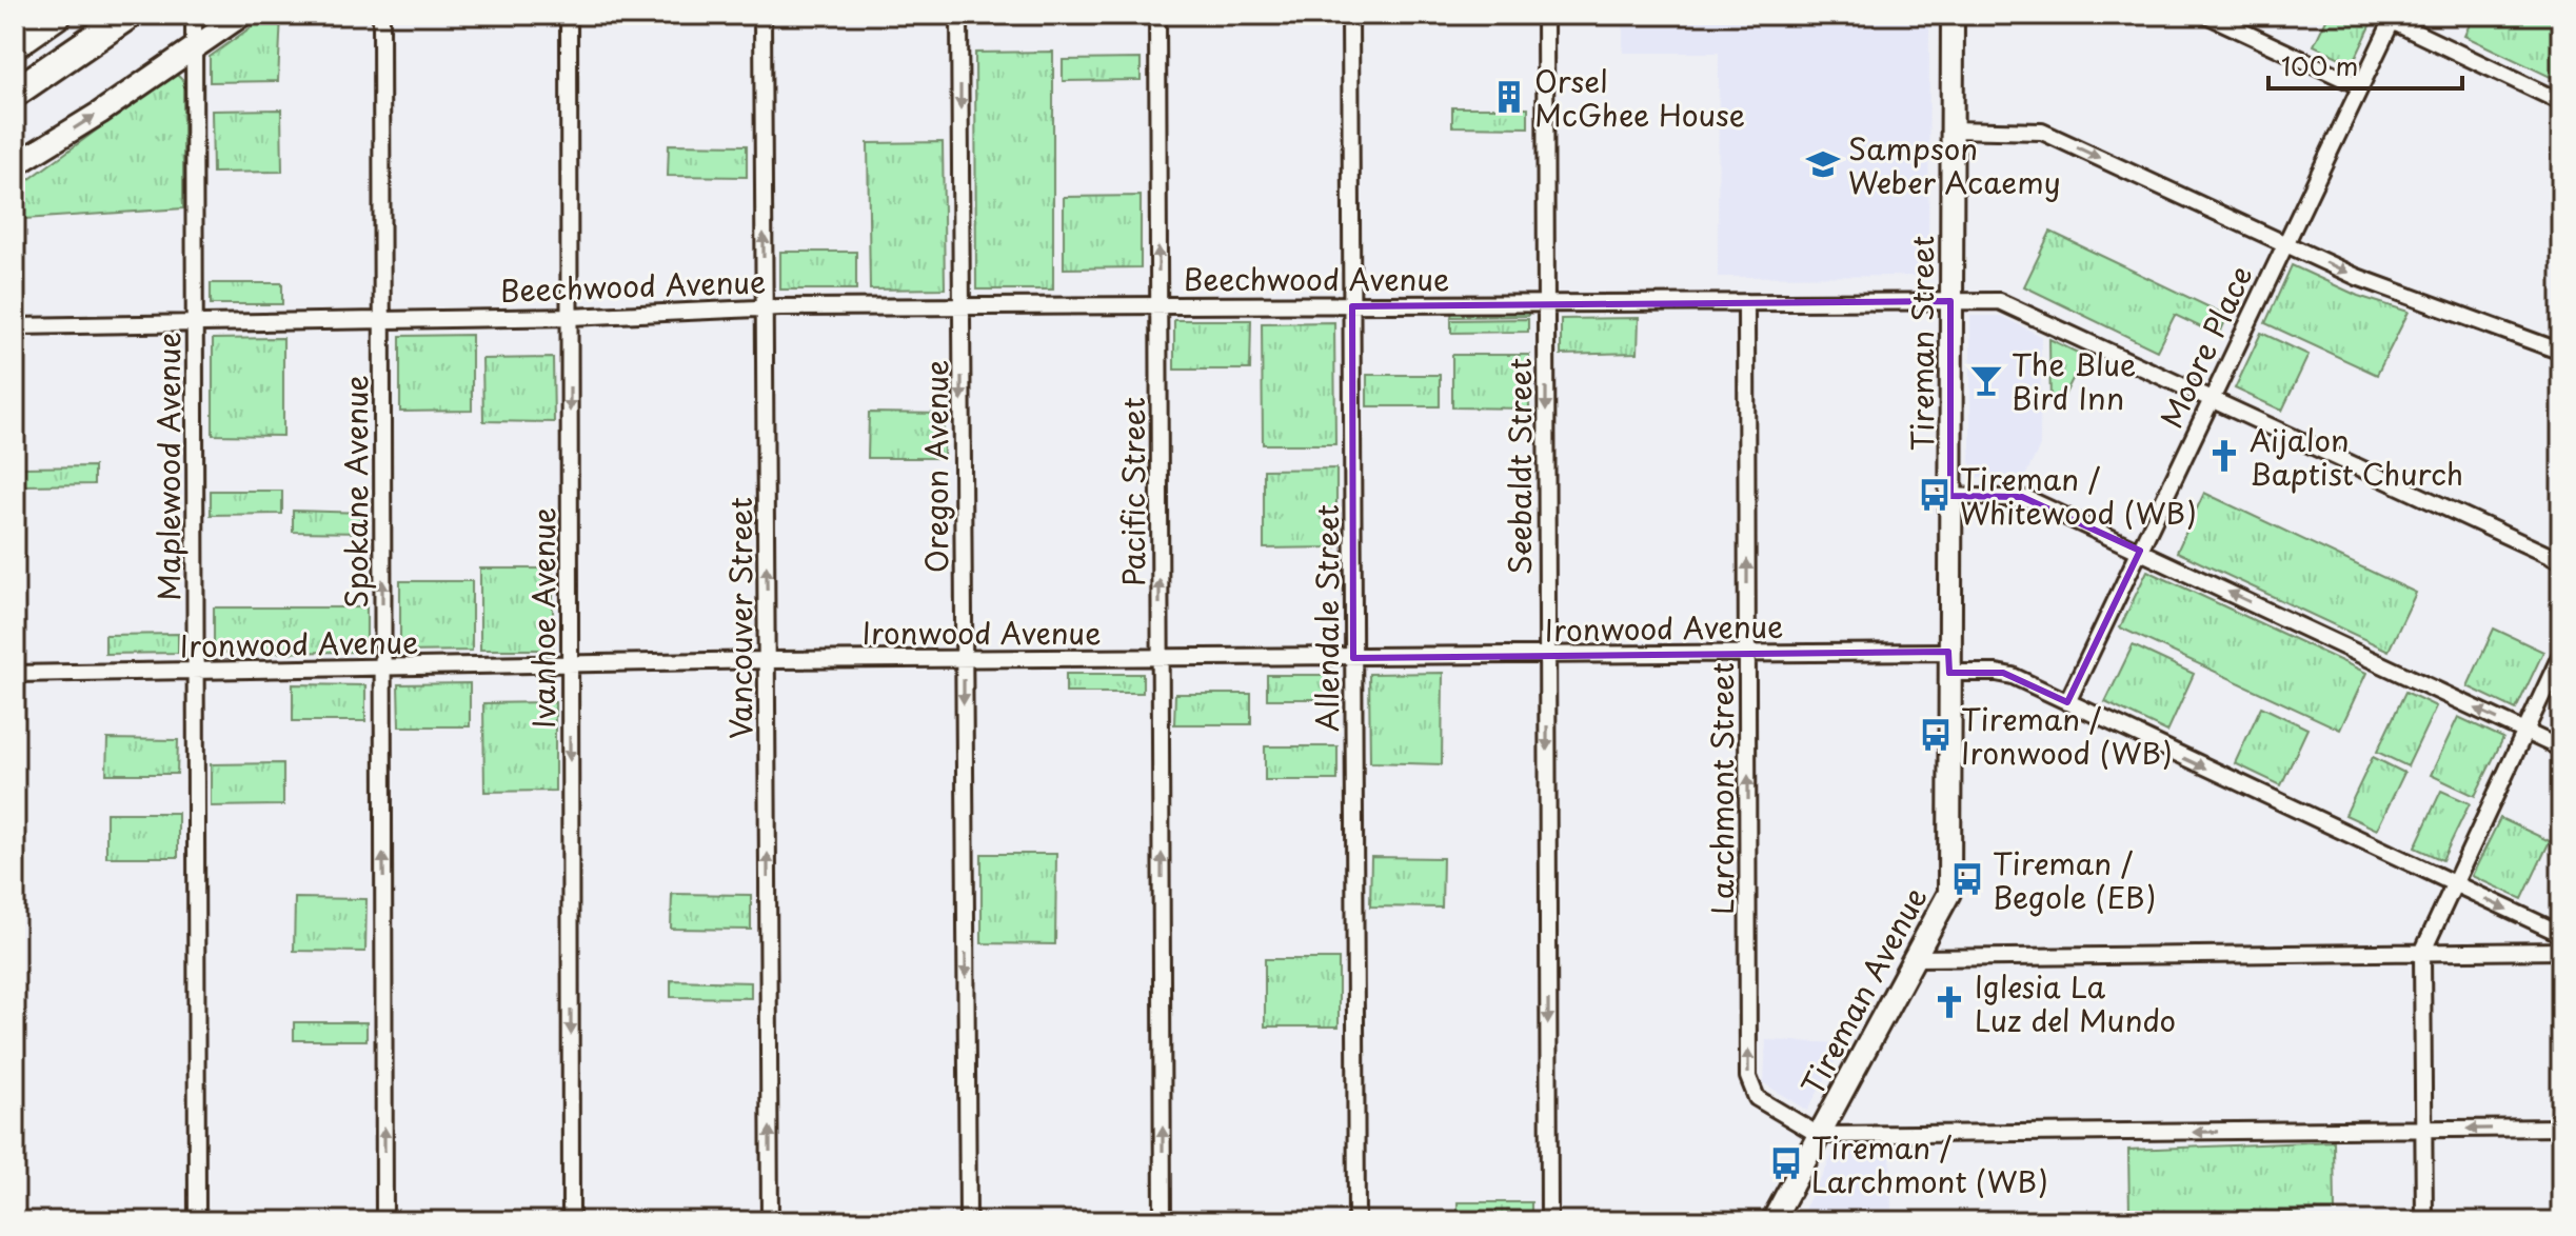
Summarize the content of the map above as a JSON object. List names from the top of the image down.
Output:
{
  "streets": {
    "street": [
      "Beechwood Avenue",
      "Tireman Street",
      "Moore Place",
      "Maplewood Avenue",
      "Oregon Avenue",
      "Seebaldt Street",
      "Spokane Avenue",
      "Pacific Street",
      "Ivanhoe Avenue",
      "Vancouver Street",
      "Allendale Street",
      "Ironwood Avenue",
      "Larchmont Street",
      "Tireman Avenue"
    ]
  },
  "crossings": [
    ["Beechwood Avenue", "Tireman Street"],
    ["Beechwood Avenue", "Moore Place"],
    ["Beechwood Avenue", "Maplewood Avenue"],
    ["Beechwood Avenue", "Oregon Avenue"],
    ["Beechwood Avenue", "Seebaldt Street"],
    ["Beechwood Avenue", "Spokane Avenue"],
    ["Beechwood Avenue", "Pacific Street"],
    ["Beechwood Avenue", "Ivanhoe Avenue"],
    ["Beechwood Avenue", "Vancouver Street"],
    ["Beechwood Avenue", "Allendale Street"],
    ["Beechwood Avenue", "Larchmont Street"],
    ["Tireman Street", "Ironwood Avenue"],
    ["Tireman Street", "Tireman Avenue"],
    ["Moore Place", "Ironwood Avenue"],
    ["Maplewood Avenue", "Ironwood Avenue"],
    ["Oregon Avenue", "Ironwood Avenue"],
    ["Seebaldt Street", "Ironwood Avenue"],
    ["Spokane Avenue", "Ironwood Avenue"],
    ["Pacific Street", "Ironwood Avenue"],
    ["Ivanhoe Avenue", "Ironwood Avenue"],
    ["Vancouver Street", "Ironwood Avenue"],
    ["Allendale Street", "Ironwood Avenue"],
    ["Ironwood Avenue", "Larchmont Street"],
    ["Ironwood Avenue", "Tireman Avenue"],
    ["Larchmont Street", "Tireman Avenue"]
  ],
  "one_way": [
    "Oregon Avenue",
    "Seebaldt Street",
    "Spokane Avenue",
    "Pacific Street",
    "Ivanhoe Avenue",
    "Vancouver Street",
    "Larchmont Street"
  ],
  "places": {
    "building": ["Orsel McGhee House"],
    "school or university": ["Sampson Weber Acaemy"],
    "bar": ["The Blue Bird Inn"],
    "church": ["Aijalon Baptist Church", "Iglesia La Luz del Mundo"],
    "bus stop": [
      "Tireman / Whitewood (WB)",
      "Tireman / Ironwood (WB)",
      "Tireman / Begole (EB)",
      "Tireman / Larchmont (WB)"
    ]
  },
  "scale_bar": "100 m"
}
